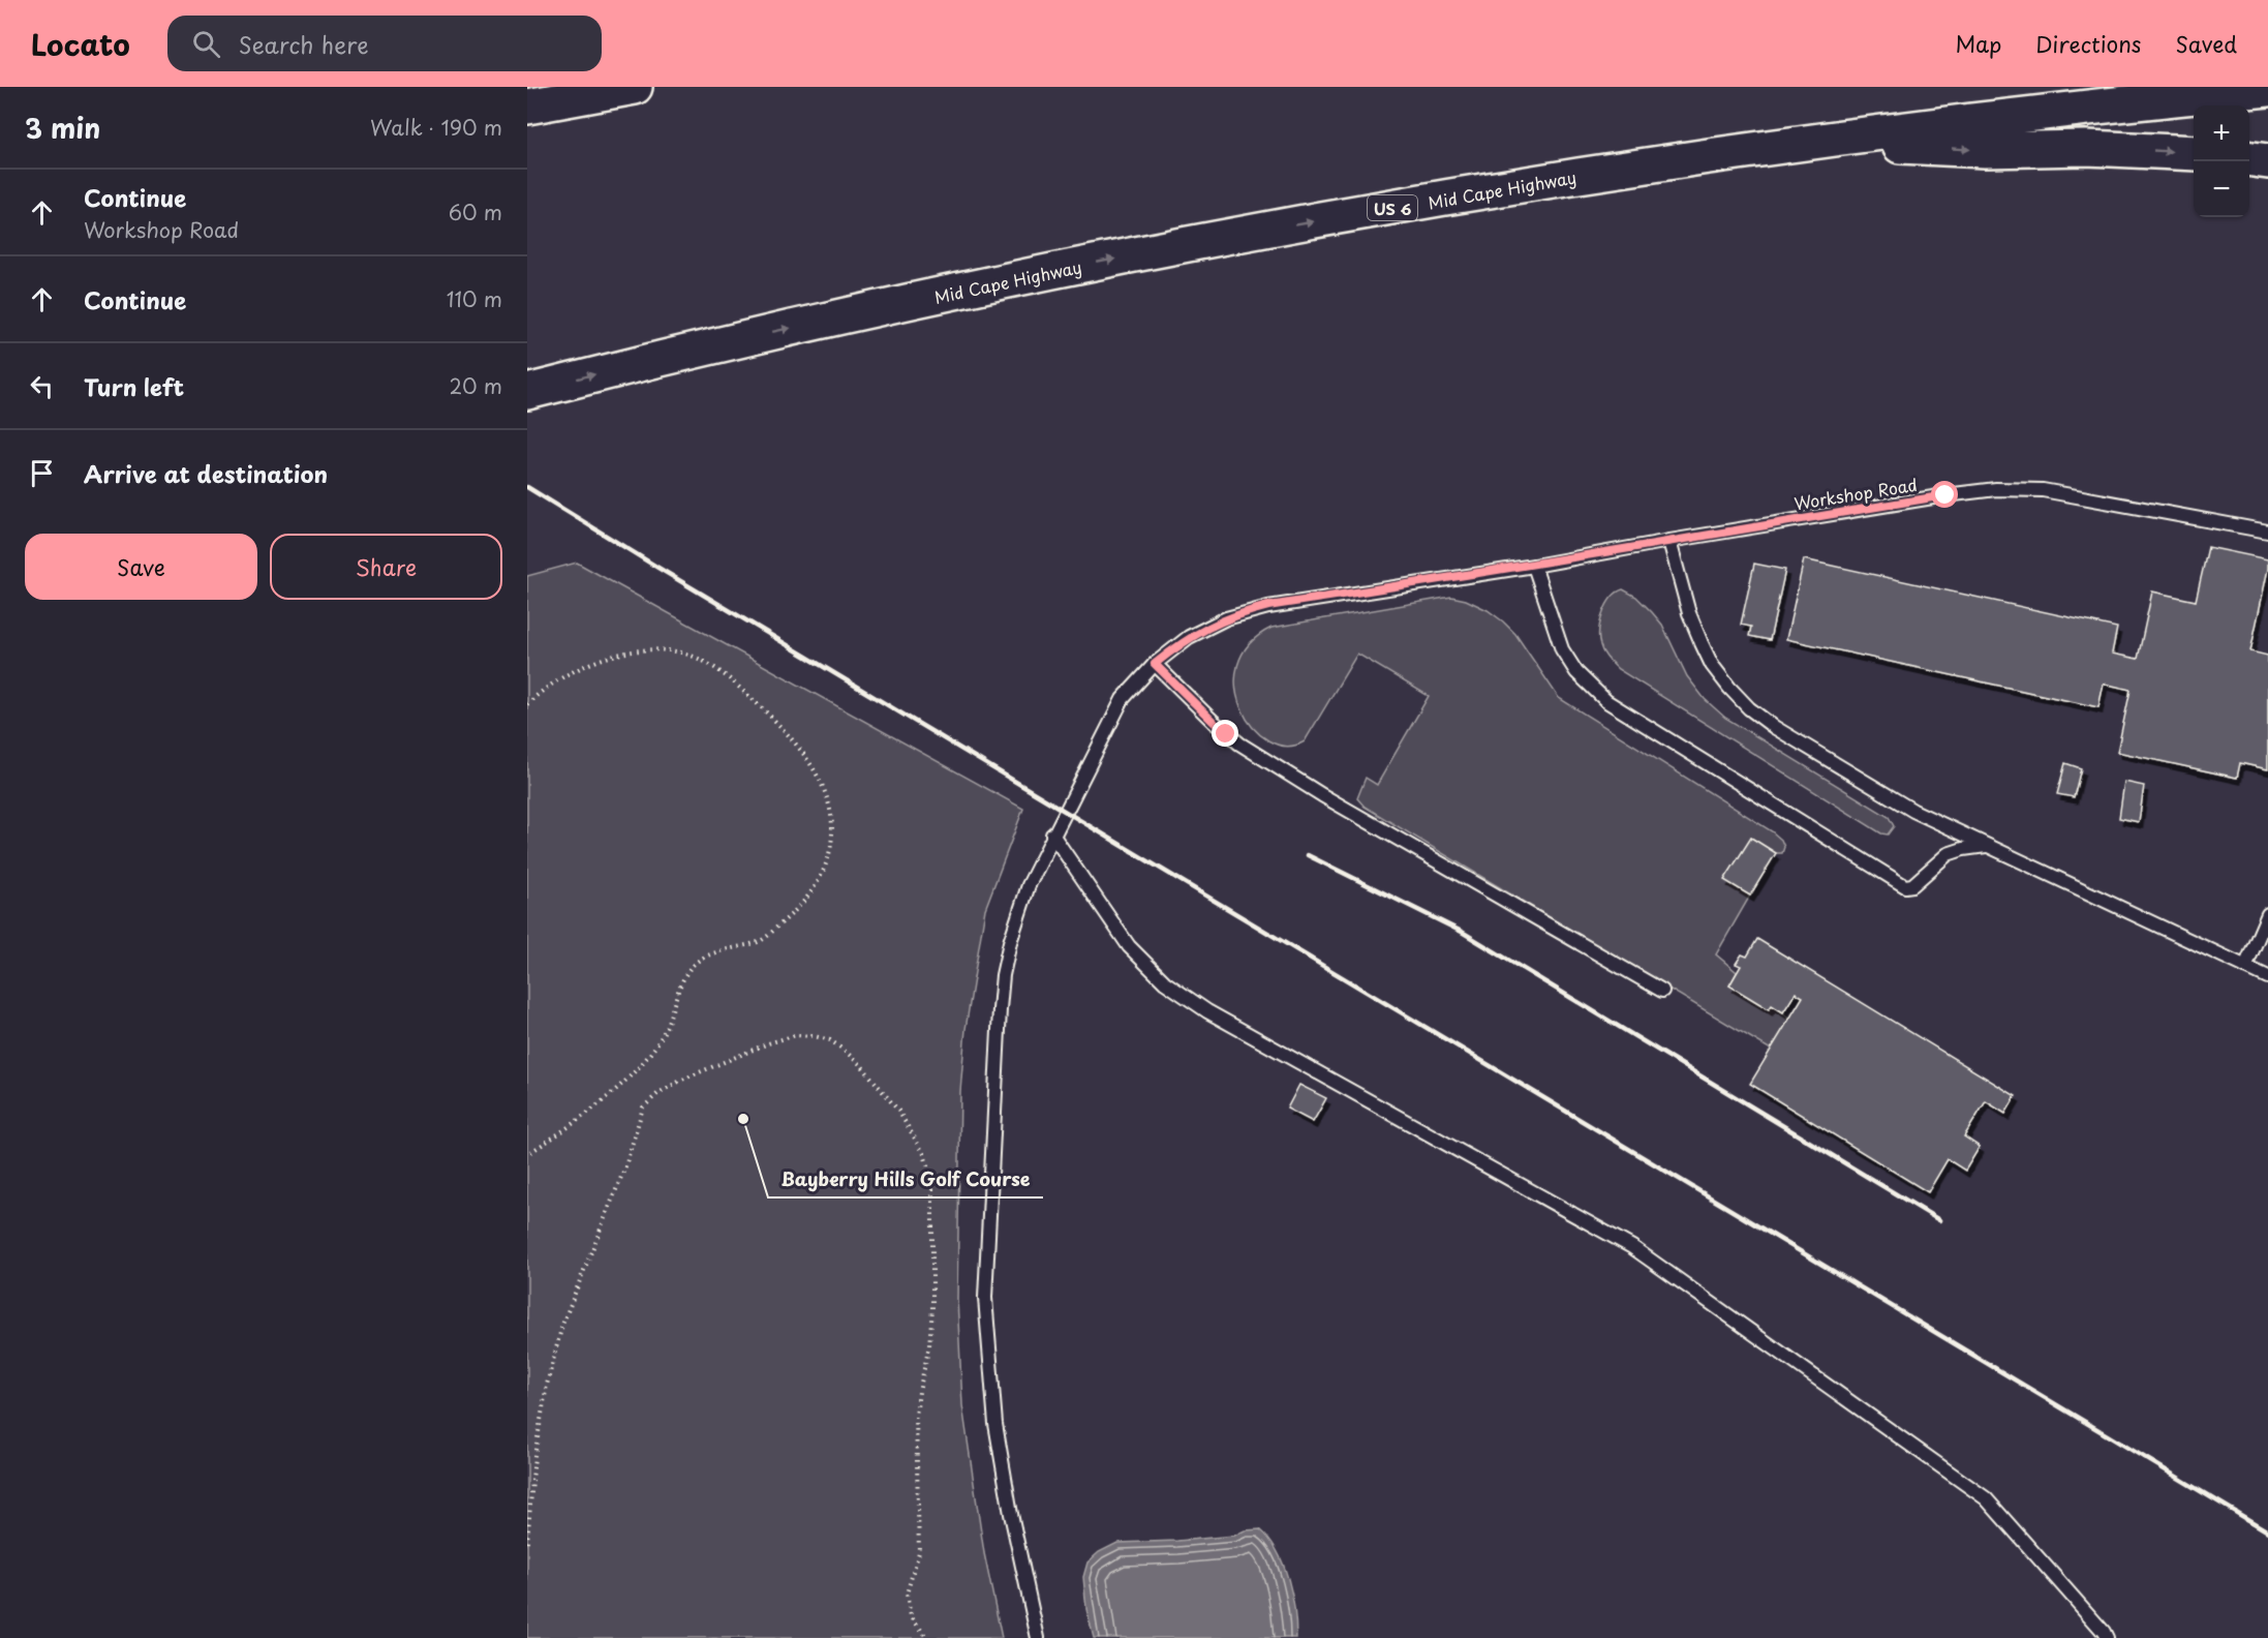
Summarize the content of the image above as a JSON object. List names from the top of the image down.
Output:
{
  "streets": {
    "highway": ["Mid Cape Highway", "US 6"],
    "lane": ["Workshop Road"]
  },
  "one_way": ["Mid Cape Highway"],
  "places": ["Bayberry Hills Golf Course"],
  "page": {
    "header": "Locato",
    "search": "Search here",
    "nav": ["Map", "Directions", "Saved"],
    "heading": ["3 min", "Walk · 190 m"],
    "map_buttons": ["+", "−"],
    "list": [
      ["Continue", "Workshop Road", "60 m"],
      ["Continue", "110 m"],
      ["Turn left", "20 m"],
      "Arrive at destination"
    ],
    "buttons": ["Save", "Share"]
  }
}
